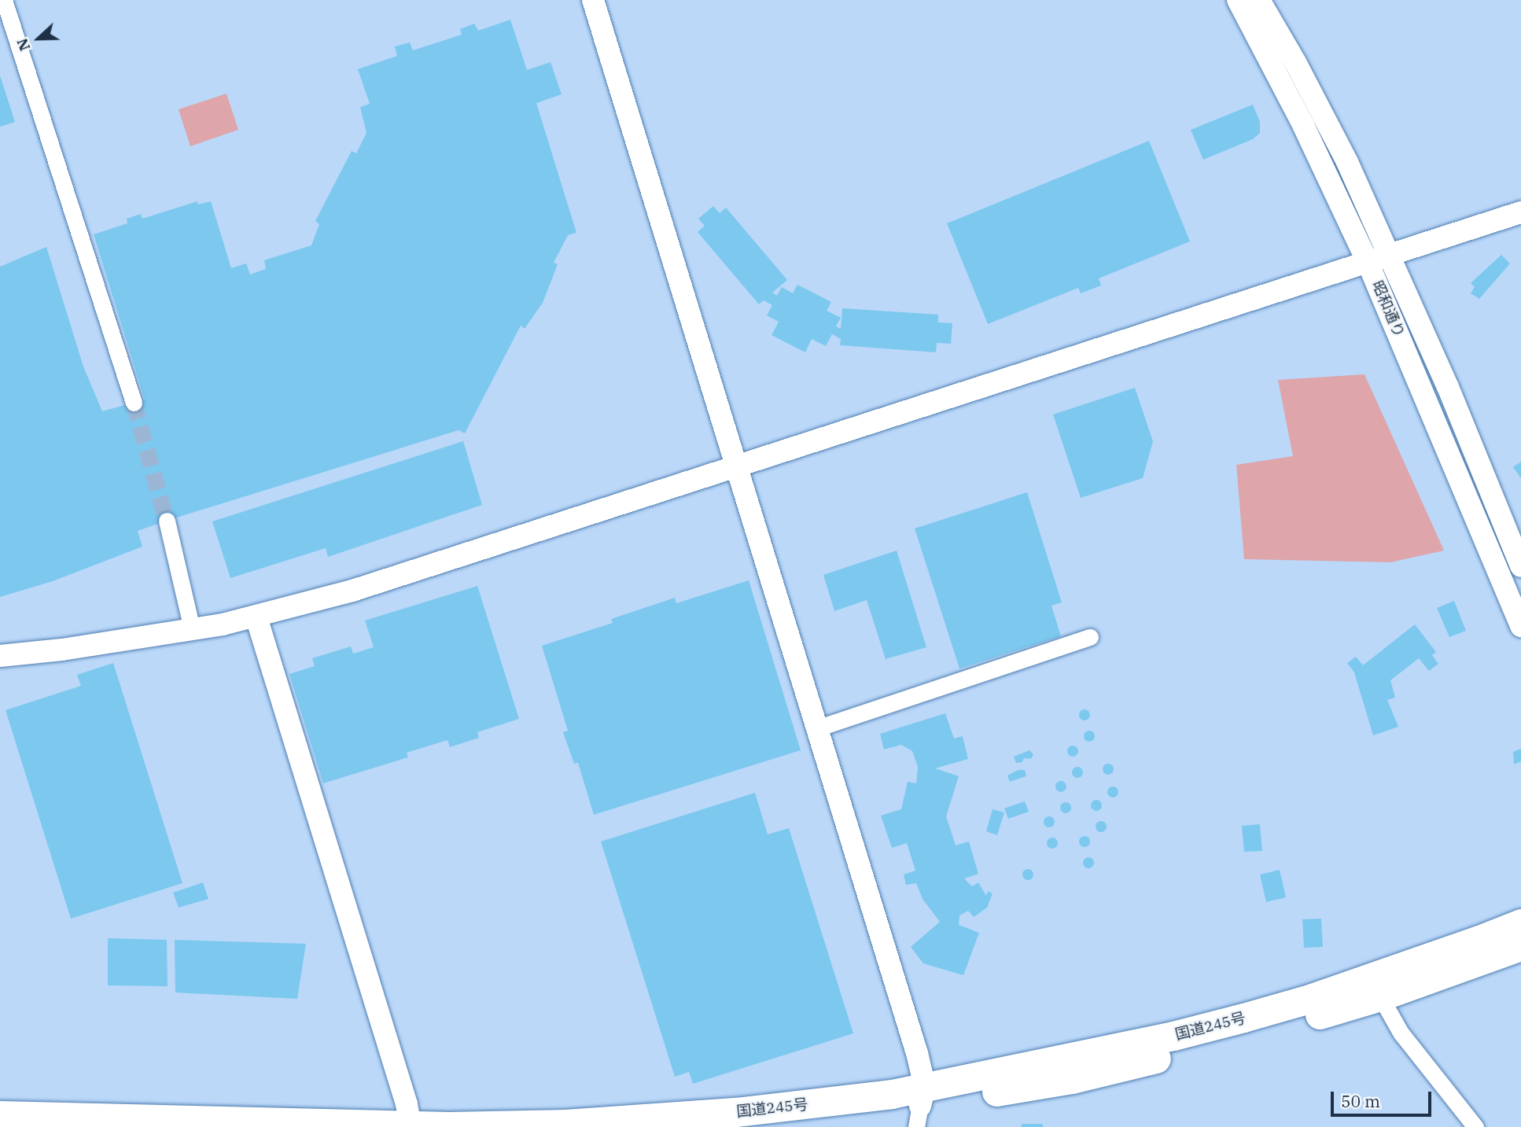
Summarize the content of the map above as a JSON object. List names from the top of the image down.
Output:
{
  "streets": {
    "highway": ["国道245号"],
    "street": ["昭和通り"]
  },
  "scale_bar": "50 m",
  "north": "left"
}
